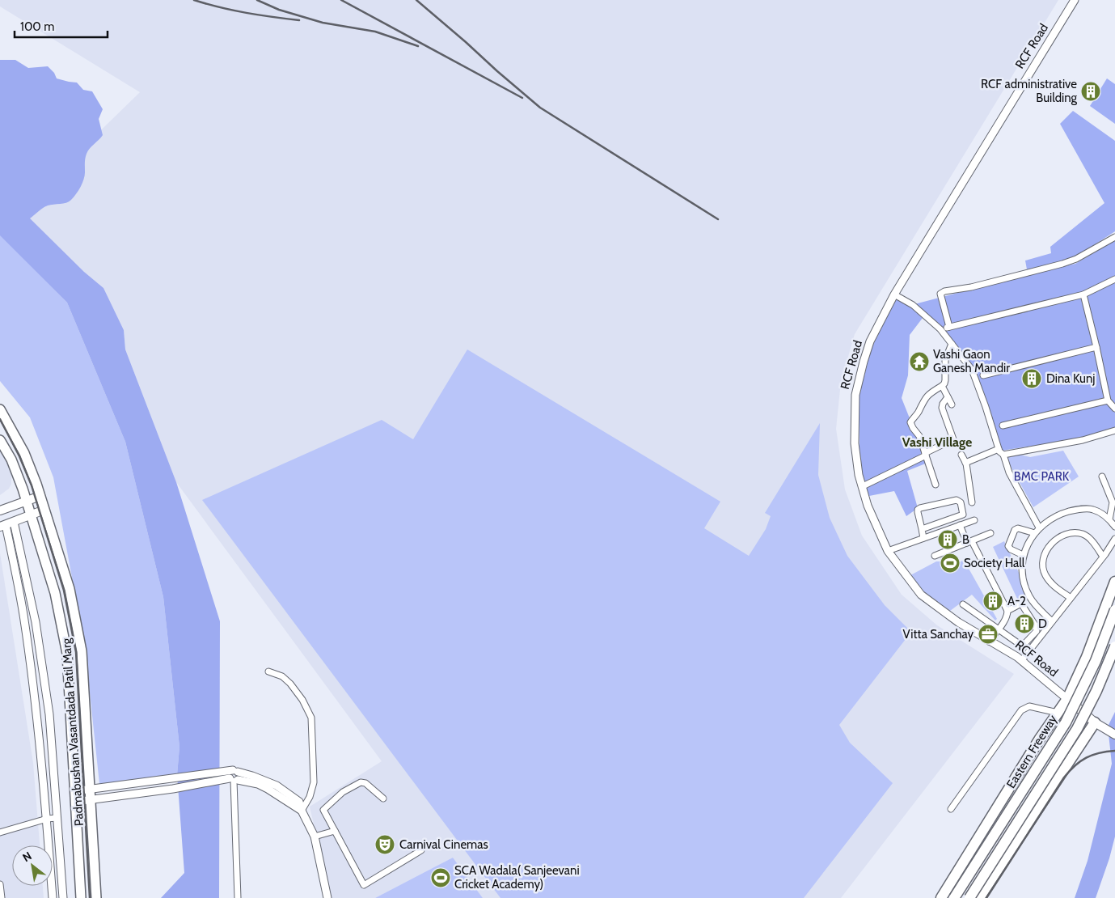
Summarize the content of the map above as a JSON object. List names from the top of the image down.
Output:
{
  "streets": {
    "highway": ["Eastern Freeway"],
    "main road": ["Padmabushan Vasantdada Patil Marg"],
    "street": ["RCF Road"]
  },
  "districts": ["Vashi Village"],
  "parks": ["BMC PARK"],
  "places": {
    "building": [
      "RCF administrative Building",
      "Dina Kunj",
      "B",
      "A-2",
      "D"
    ],
    "temple": ["Vashi Gaon Ganesh Mandir"],
    "sports": ["Society Hall", "SCA Wadala( Sanjeevani Cricket Academy)"],
    "office": ["Vitta Sanchay"],
    "theatre": ["Carnival Cinemas"]
  },
  "scale_bar": "100 m",
  "north": "top left"
}
